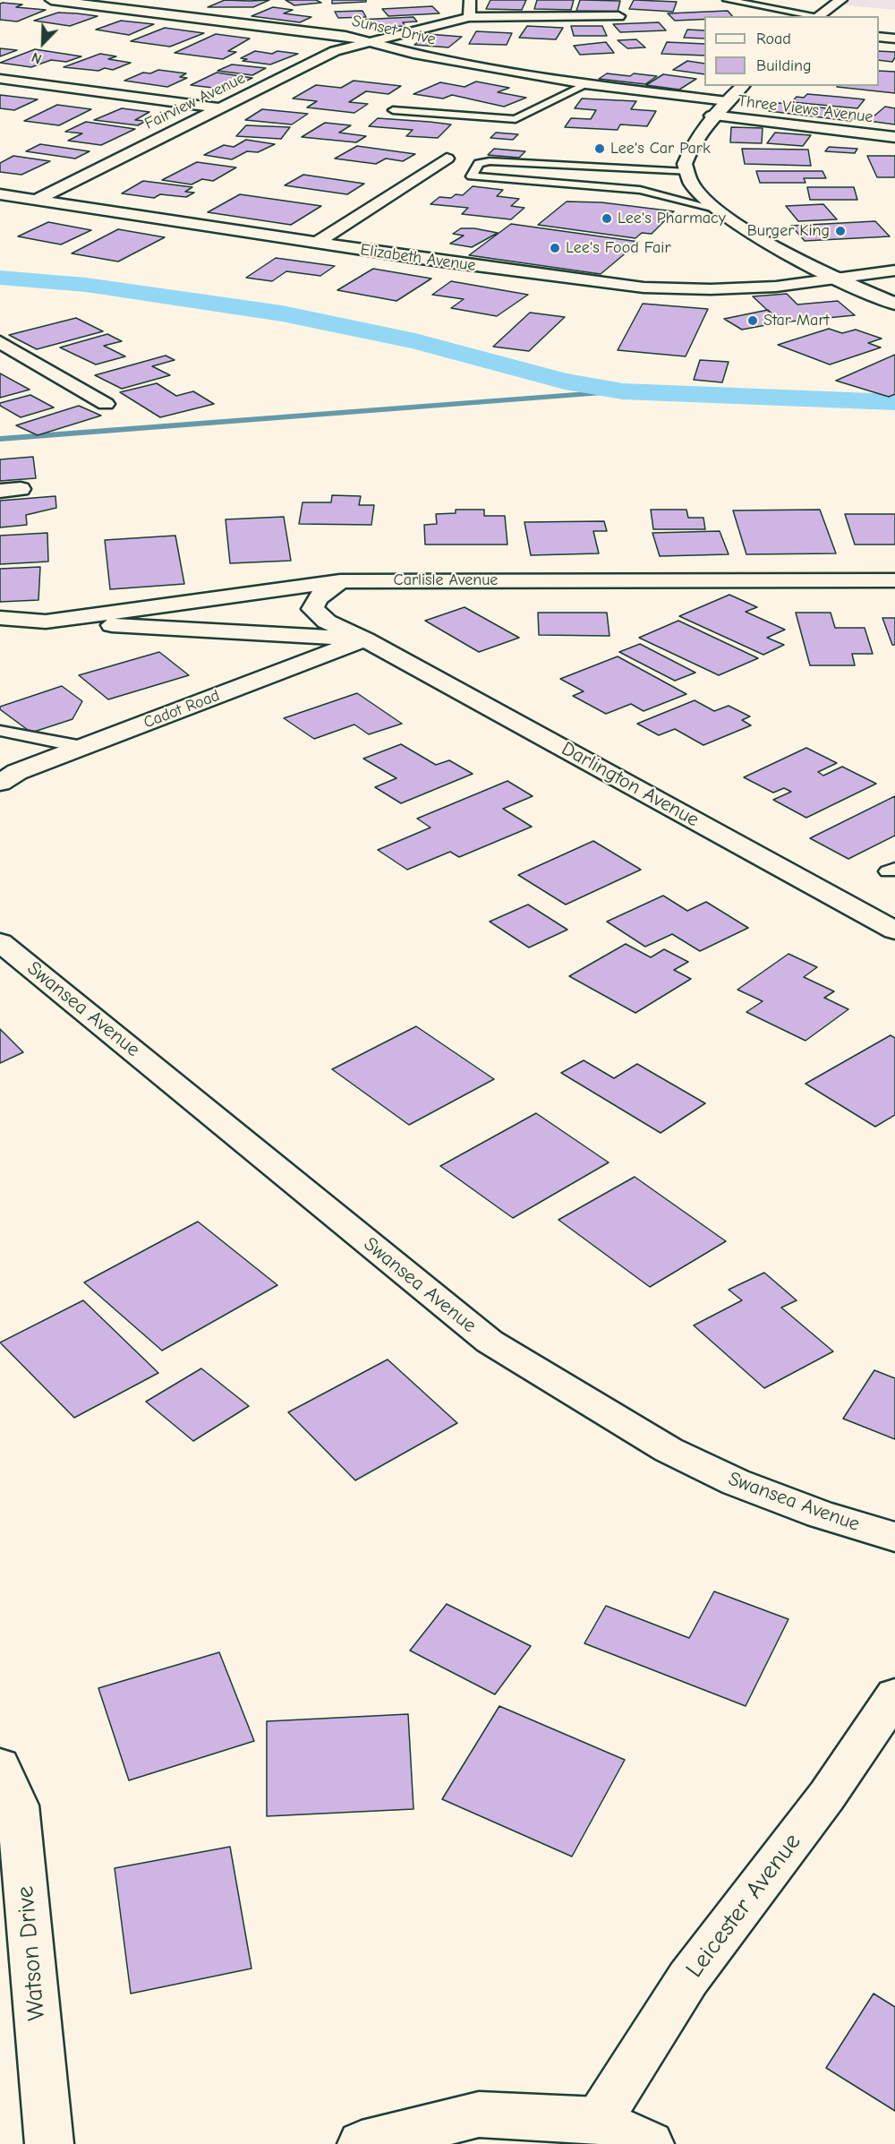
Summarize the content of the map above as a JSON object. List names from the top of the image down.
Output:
{
  "streets": {
    "street": [
      "Sunset Drive",
      "Fairview Avenue",
      "Three Views Avenue",
      "Elizabeth Avenue",
      "Carlisle Avenue",
      "Cadot Road",
      "Darlington Avenue",
      "Swansea Avenue",
      "Leicester Avenue",
      "Watson Drive"
    ]
  },
  "crossings": [
    ["Sunset Drive", "Fairview Avenue"],
    ["Fairview Avenue", "Elizabeth Avenue"],
    ["Carlisle Avenue", "Darlington Avenue"],
    ["Cadot Road", "Darlington Avenue"]
  ],
  "places": [
    "Lee's Car Park",
    "Lee's Pharmacy",
    "Burger King",
    "Lee's Food Fair",
    "Star Mart"
  ],
  "legend": ["Road", "Building"],
  "north": "bottom left"
}
